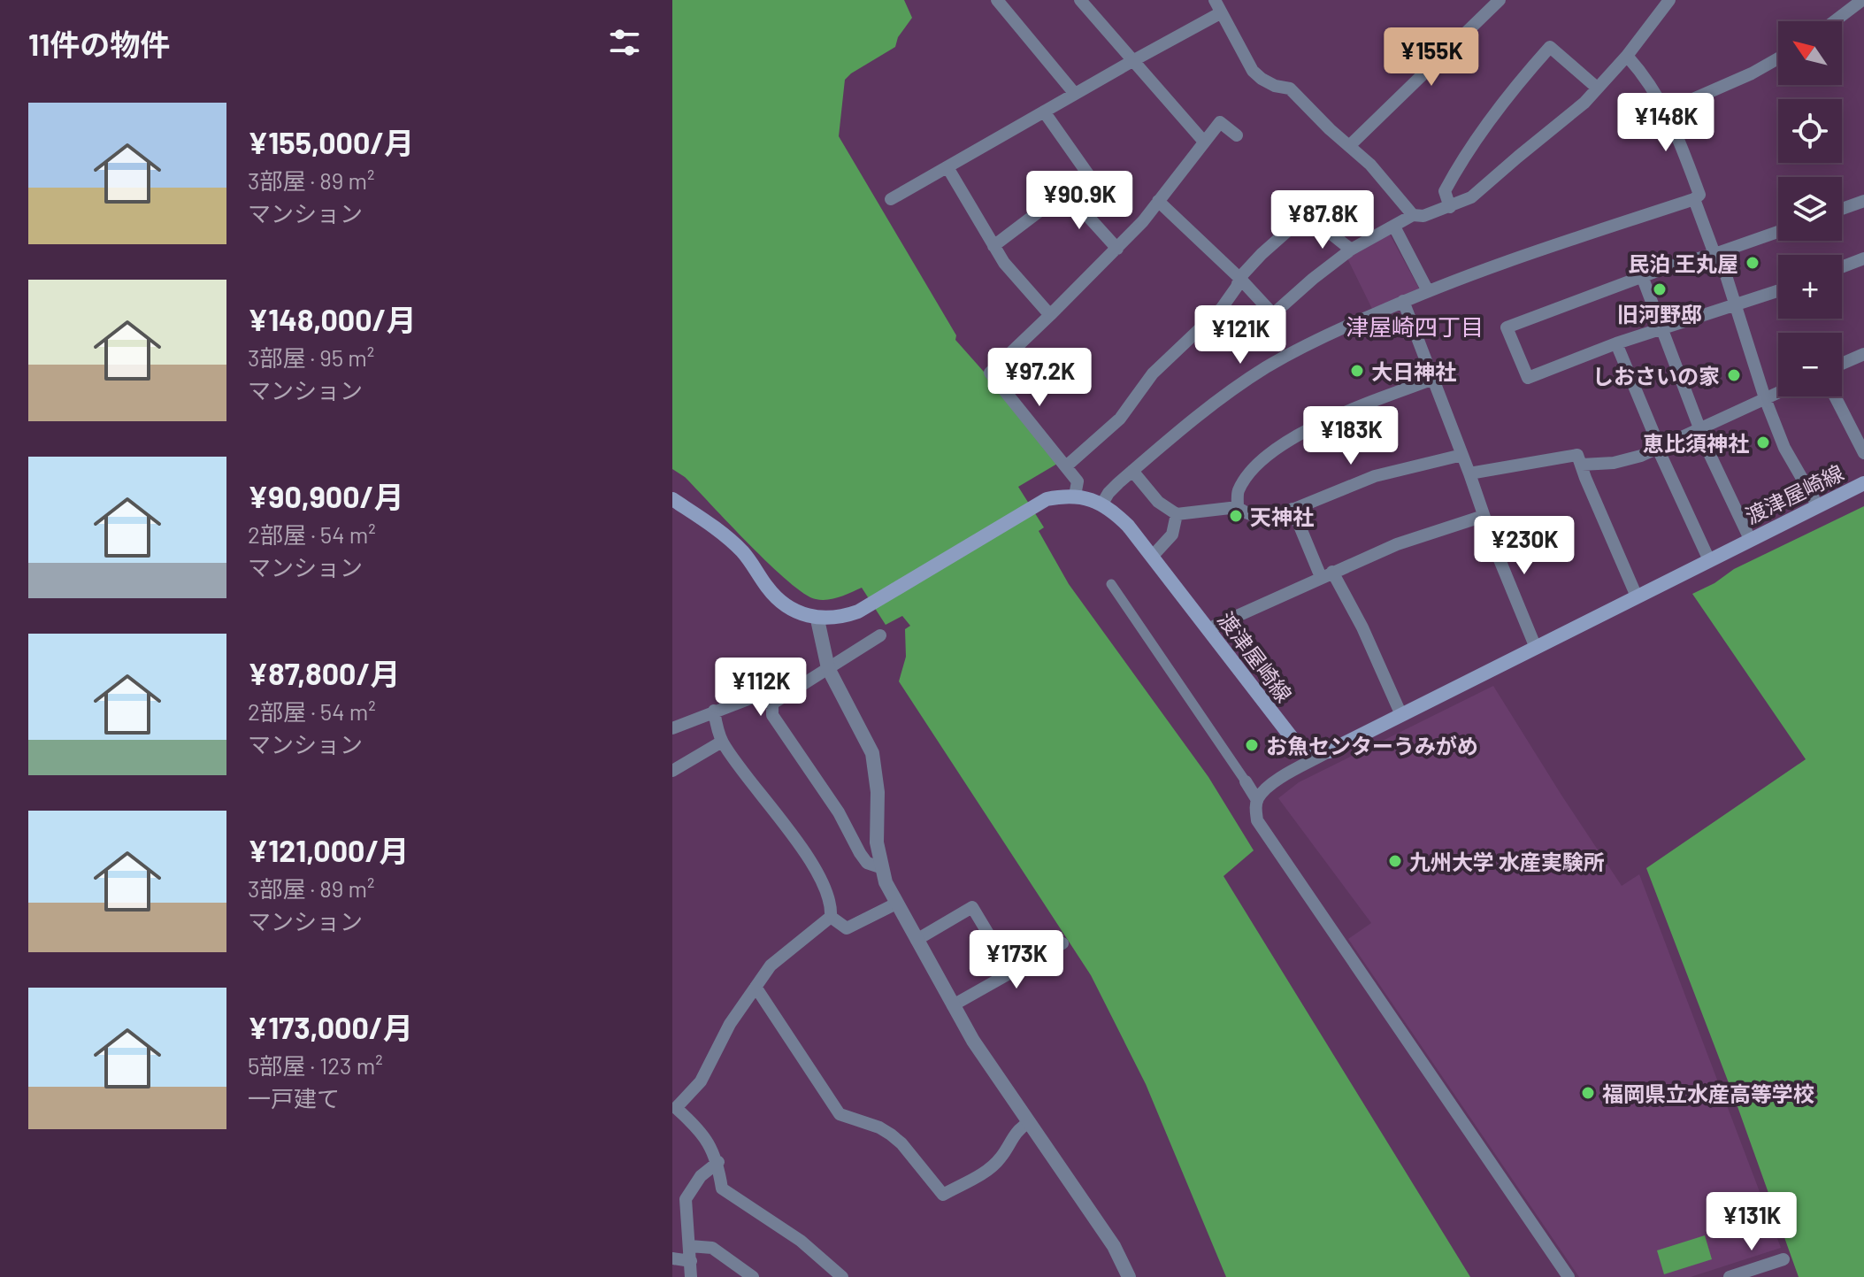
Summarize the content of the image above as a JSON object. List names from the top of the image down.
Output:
{
  "streets": {
    "main road": ["渡津屋崎線"]
  },
  "districts": ["津屋崎四丁目"],
  "places": [
    "民泊 王丸屋",
    "旧河野邸",
    "大日神社",
    "しおさいの家",
    "恵比須神社",
    "天神社",
    "お魚センターうみがめ",
    "九州大学 水産実験所",
    "福岡県立水産高等学校"
  ],
  "north": "top left",
  "page": {
    "heading": "11件の物件",
    "map_buttons": ["+", "−"],
    "price": [
      "¥155K",
      "¥148K",
      "¥90.9K",
      "¥87.8K",
      "¥121K",
      "¥97.2K",
      "¥183K",
      "¥230K",
      "¥112K",
      "¥173K",
      "¥131K"
    ],
    "list": [
      {
        "name": "¥155,000/月",
        "note": "3部屋 · 89 m² · マンション"
      },
      {
        "name": "¥148,000/月",
        "note": "3部屋 · 95 m² · マンション"
      },
      {
        "name": "¥90,900/月",
        "note": "2部屋 · 54 m² · マンション"
      },
      {
        "name": "¥87,800/月",
        "note": "2部屋 · 54 m² · マンション"
      },
      {
        "name": "¥121,000/月",
        "note": "3部屋 · 89 m² · マンション"
      },
      {
        "name": "¥173,000/月",
        "note": "5部屋 · 123 m² · 一戸建て"
      }
    ]
  }
}
